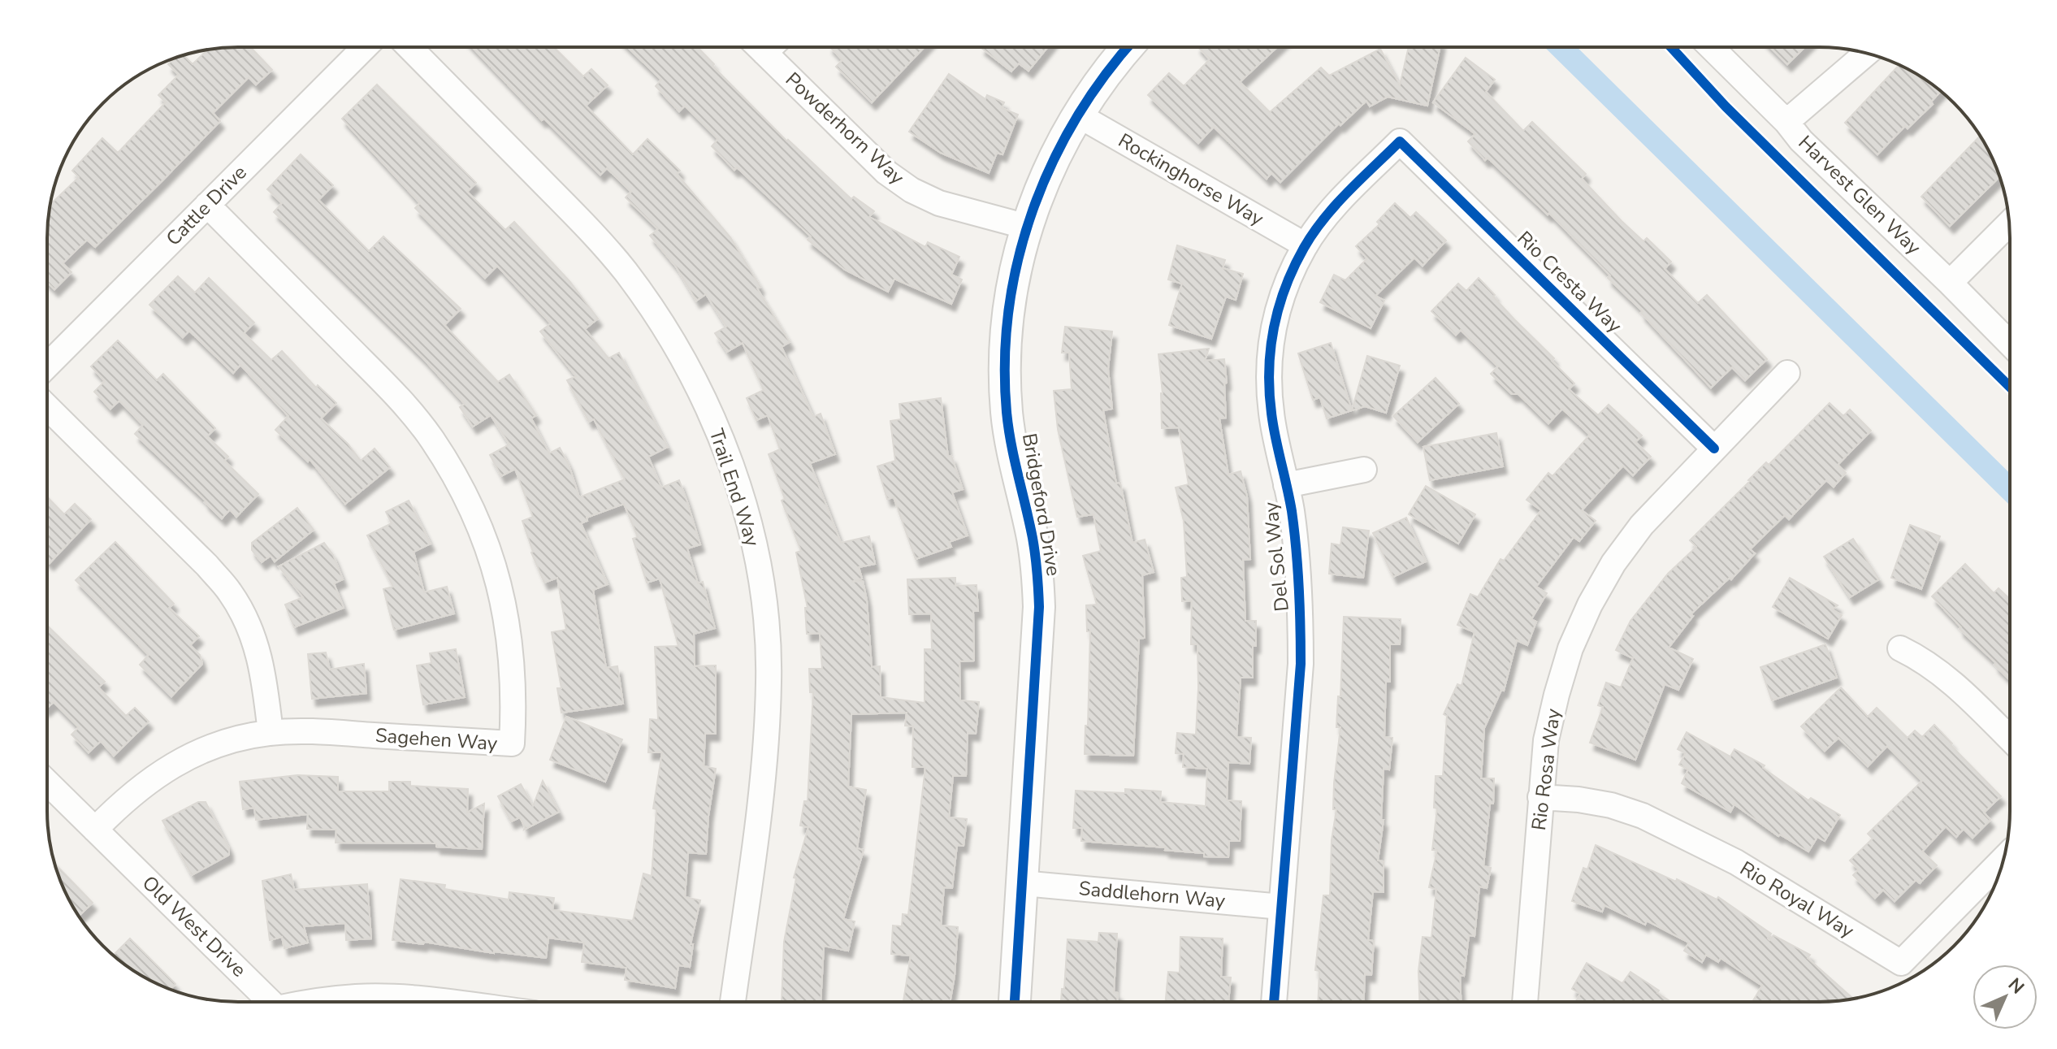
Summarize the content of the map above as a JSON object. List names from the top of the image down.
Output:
{
  "streets": {
    "street": [
      "Powderhorn Way",
      "Rockinghorse Way",
      "Harvest Glen Way",
      "Cattle Drive",
      "Rio Cresta Way",
      "Trail End Way",
      "Bridgeford Drive",
      "Del Sol Way",
      "Sagehen Way",
      "Rio Rosa Way",
      "Saddlehorn Way",
      "Rio Royal Way",
      "Old West Drive"
    ]
  },
  "crossings": [
    ["Powderhorn Way", "Bridgeford Drive"],
    ["Rockinghorse Way", "Bridgeford Drive"],
    ["Rockinghorse Way", "Del Sol Way"],
    ["Cattle Drive", "Sagehen Way"],
    ["Rio Cresta Way", "Del Sol Way"],
    ["Rio Cresta Way", "Rio Rosa Way"],
    ["Bridgeford Drive", "Saddlehorn Way"],
    ["Del Sol Way", "Saddlehorn Way"],
    ["Sagehen Way", "Old West Drive"],
    ["Rio Rosa Way", "Rio Royal Way"]
  ],
  "north": "top right"
}
